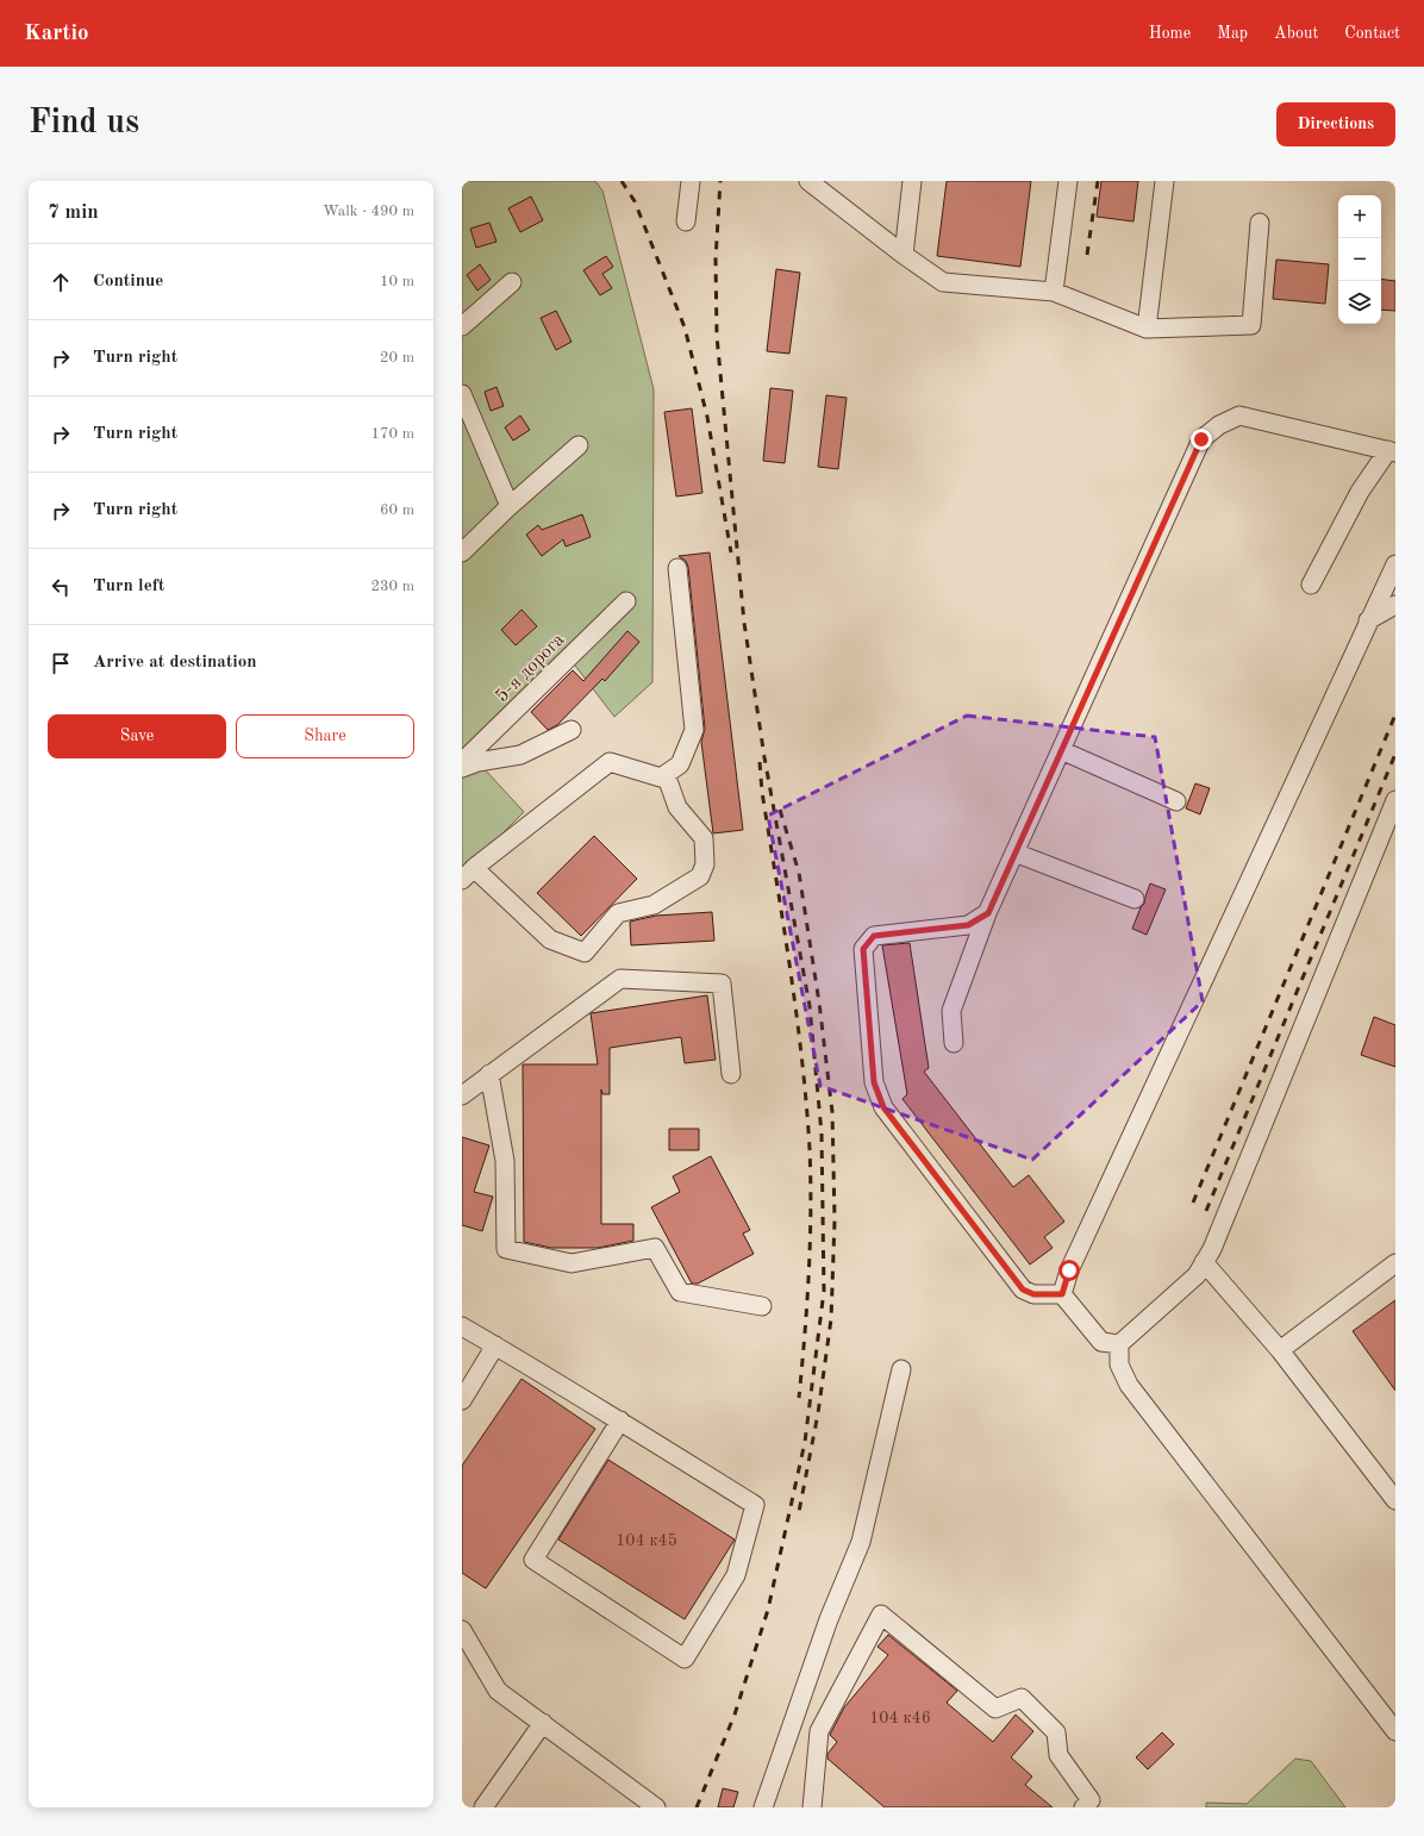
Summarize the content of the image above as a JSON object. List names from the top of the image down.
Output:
{
  "streets": {
    "lane": ["5-я дорога"]
  },
  "house_numbers": ["104 к45", "104 к46"],
  "page": {
    "header": "Kartio",
    "nav": [
      "Home",
      "Map",
      "About",
      "Contact"
    ],
    "buttons": [
      "Directions",
      ["Save", "Share"]
    ],
    "title": "Find us",
    "heading": ["7 min", "Walk · 490 m"],
    "map_buttons": ["+", "−"],
    "list": [
      ["Continue", "10 m"],
      ["Turn right", "20 m"],
      ["Turn right", "170 m"],
      ["Turn right", "60 m"],
      ["Turn left", "230 m"],
      "Arrive at destination"
    ]
  }
}
